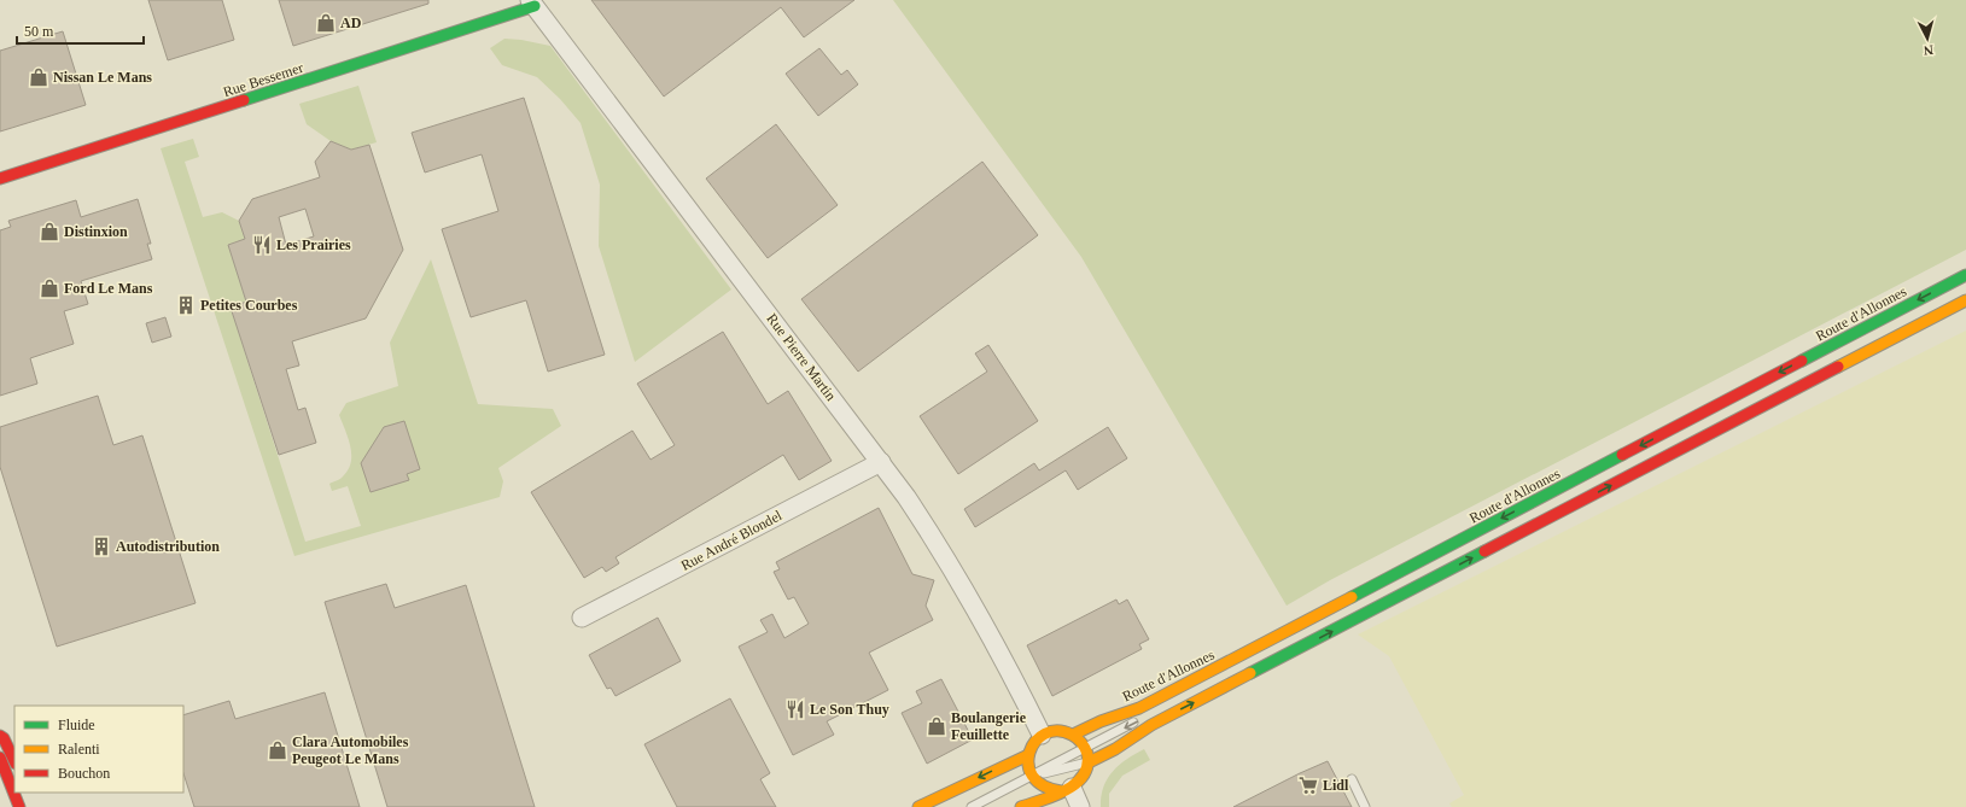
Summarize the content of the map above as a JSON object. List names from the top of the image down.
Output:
{
  "streets": {
    "main road": ["Rue Bessemer", "Route d'Allonnes"],
    "street": ["Rue Pierre Martin", "Rue André Blondel"]
  },
  "crossings": [
    ["Rue Bessemer", "Rue Pierre Martin"],
    ["Rue Pierre Martin", "Rue André Blondel"]
  ],
  "places": {
    "shop": [
      "AD",
      "Nissan Le Mans",
      "Distinxion",
      "Ford Le Mans",
      "Boulangerie Feuillette",
      "Clara Automobiles Peugeot Le Mans"
    ],
    "restaurant": ["Les Prairies", "Le Son Thuy"],
    "building": ["Petites Courbes", "Autodistribution"],
    "supermarket": ["Lidl"]
  },
  "legend": ["Fluide", "Ralenti", "Bouchon"],
  "scale_bar": "50 m",
  "north": "bottom"
}
